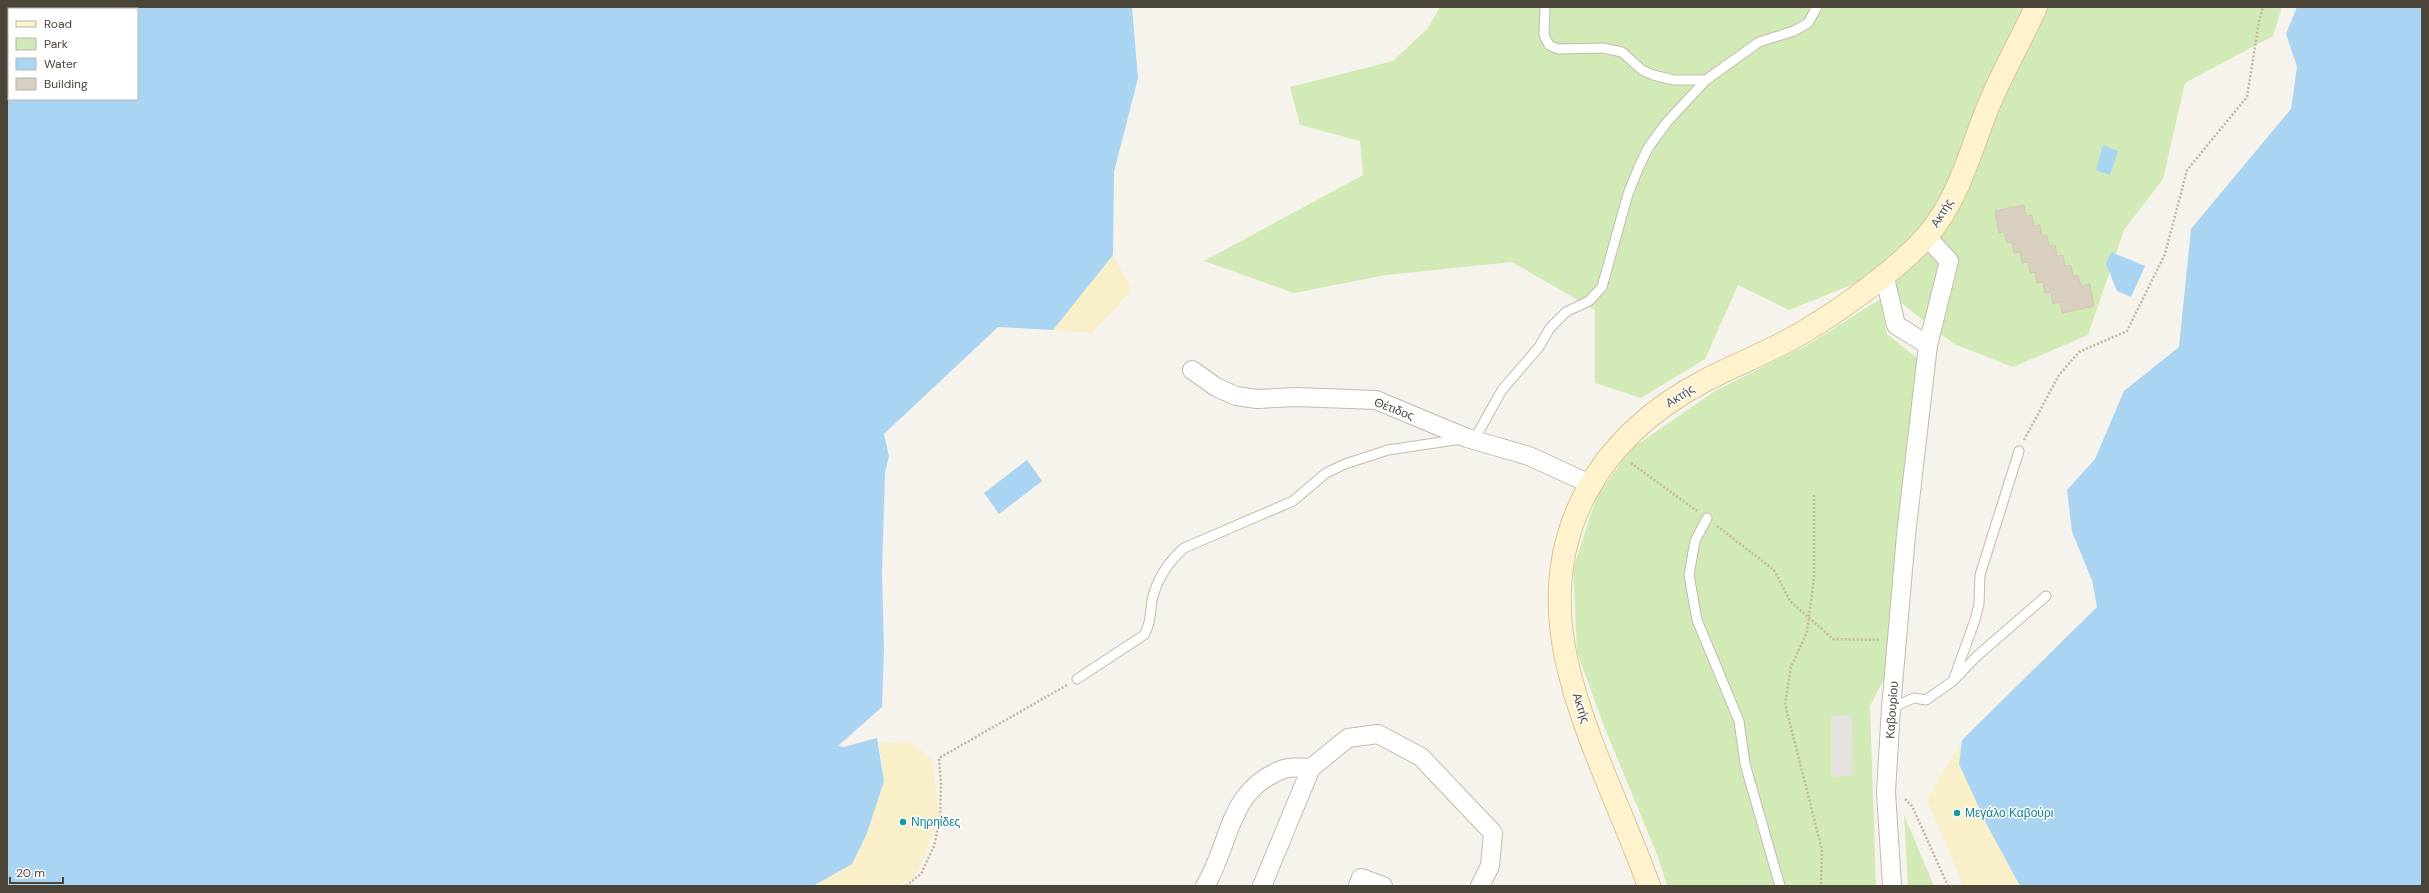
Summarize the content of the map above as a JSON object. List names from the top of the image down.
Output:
{
  "streets": {
    "street": ["Ακτής", "Θέτιδος", "Καβουρίου"]
  },
  "crossings": [
    ["Ακτής", "Θέτιδος"],
    ["Ακτής", "Καβουρίου"]
  ],
  "places": ["Μεγάλο Καβούρι", "Νηρηίδες"],
  "legend": [
    "Road",
    "Park",
    "Water",
    "Building"
  ],
  "scale_bar": "20 m"
}
